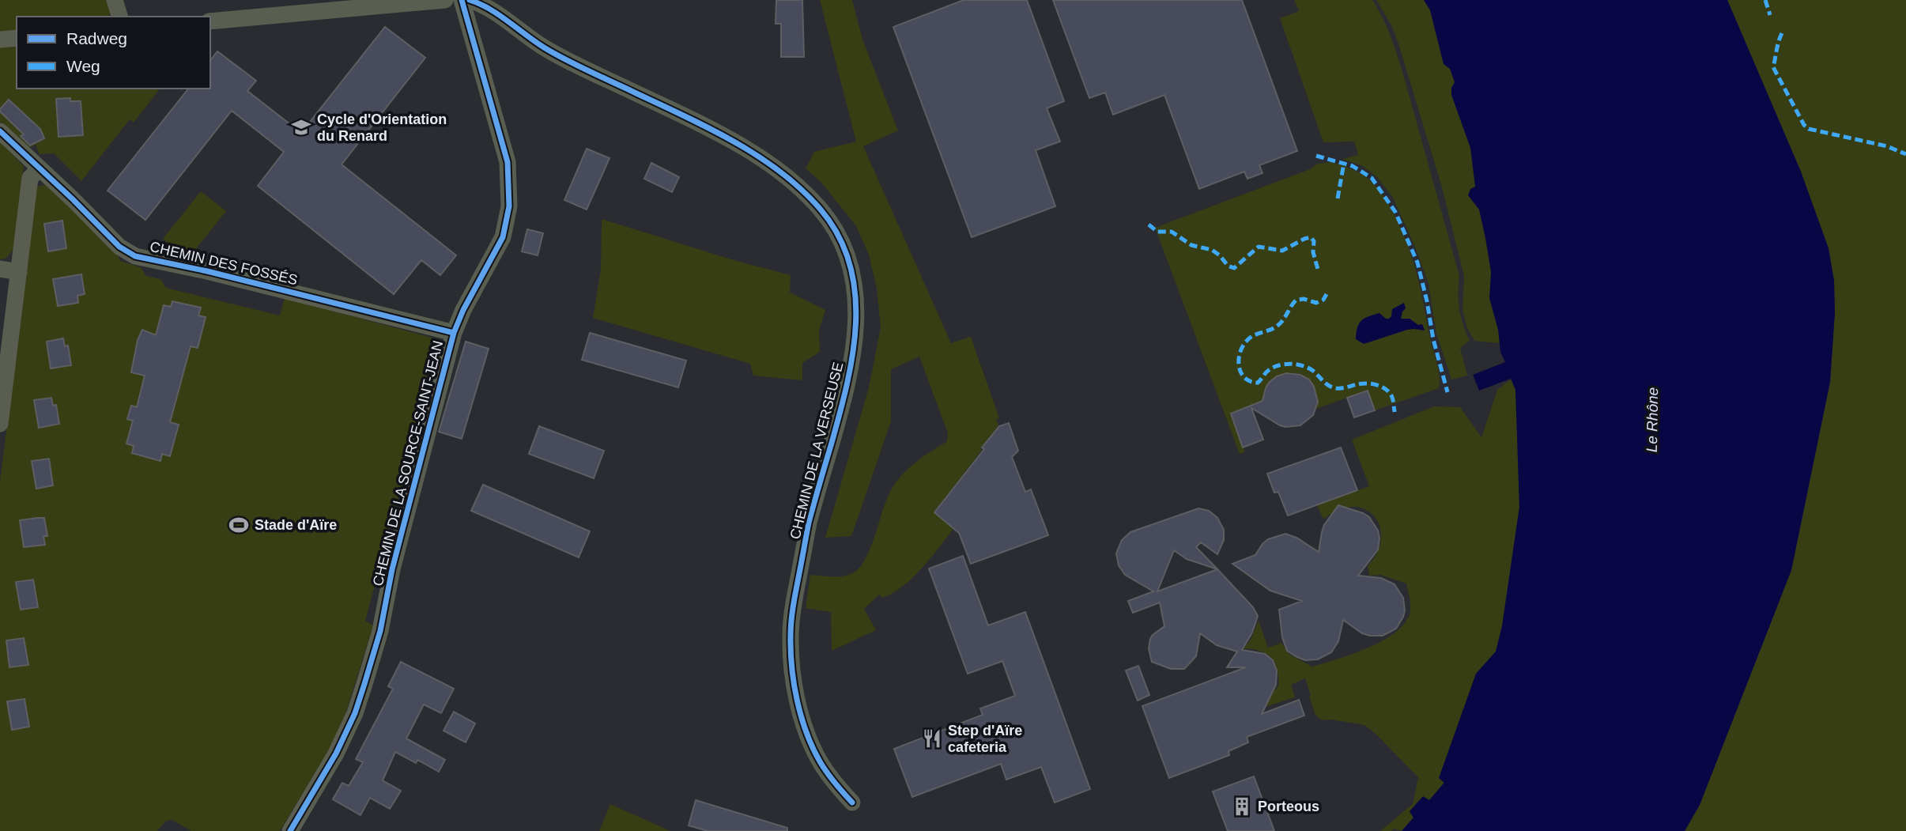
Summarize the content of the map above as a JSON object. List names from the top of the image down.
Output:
{
  "streets": {
    "street": ["CHEMIN DES FOSSÉS", "CHEMIN DE LA VERSEUSE", "CHEMIN DE LA SOURCE-SAINT-JEAN"]
  },
  "crossings": [
    ["CHEMIN DES FOSSÉS", "CHEMIN DE LA SOURCE-SAINT-JEAN"]
  ],
  "water": ["Le Rhône"],
  "places": {
    "school or university": ["Cycle d'Orientation du Renard"],
    "sports": ["Stade d'Aïre"],
    "restaurant": ["Step d'Aïre cafeteria"],
    "building": ["Porteous"]
  },
  "legend": ["Radweg", "Weg"]
}
